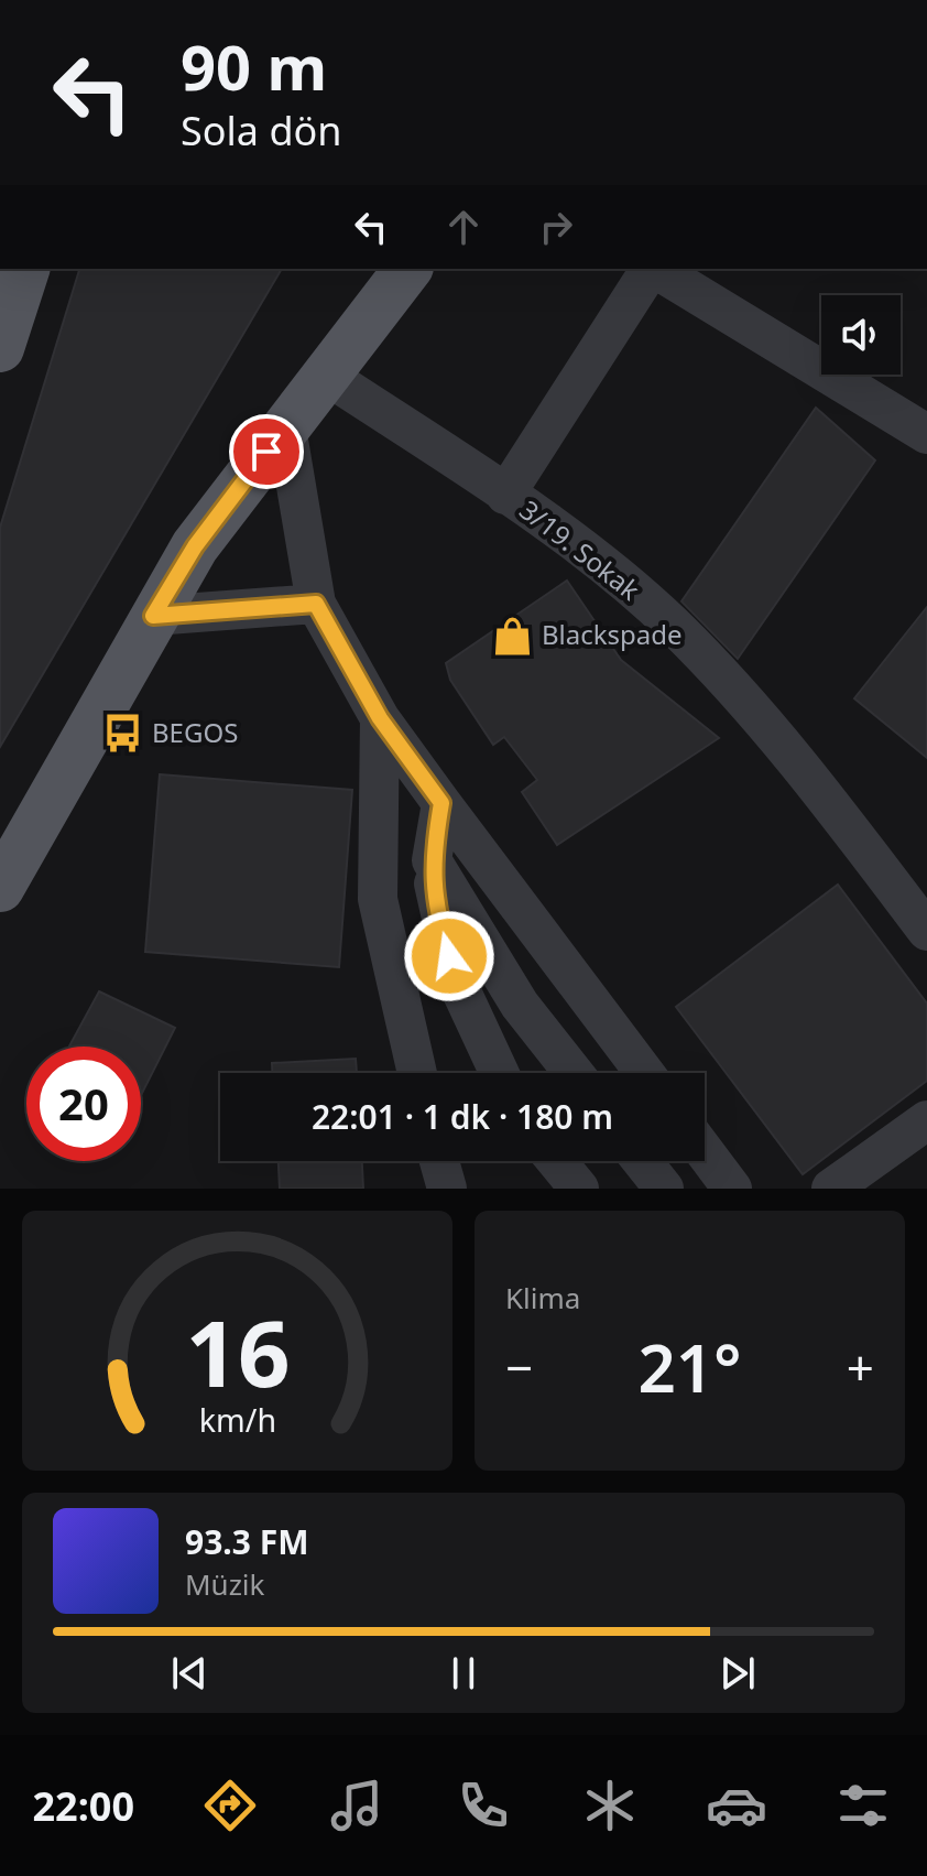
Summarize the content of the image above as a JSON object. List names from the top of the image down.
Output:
{
  "streets": {
    "street": ["3/19. Sokak"]
  },
  "places": {
    "shop": ["Blackspade"],
    "bus stop": ["BEGOS"]
  },
  "page": {
    "turn": ["90 m", "Sola dön"],
    "limit": "20",
    "trip": "22:01 · 1 dk · 180 m",
    "tile": "Klima",
    "heat": ["−", "21°", "+"],
    "song": ["93.3 FM", "Müzik"],
    "tabs": "22:00",
    "gauge": ["16", "km/h"]
  }
}
